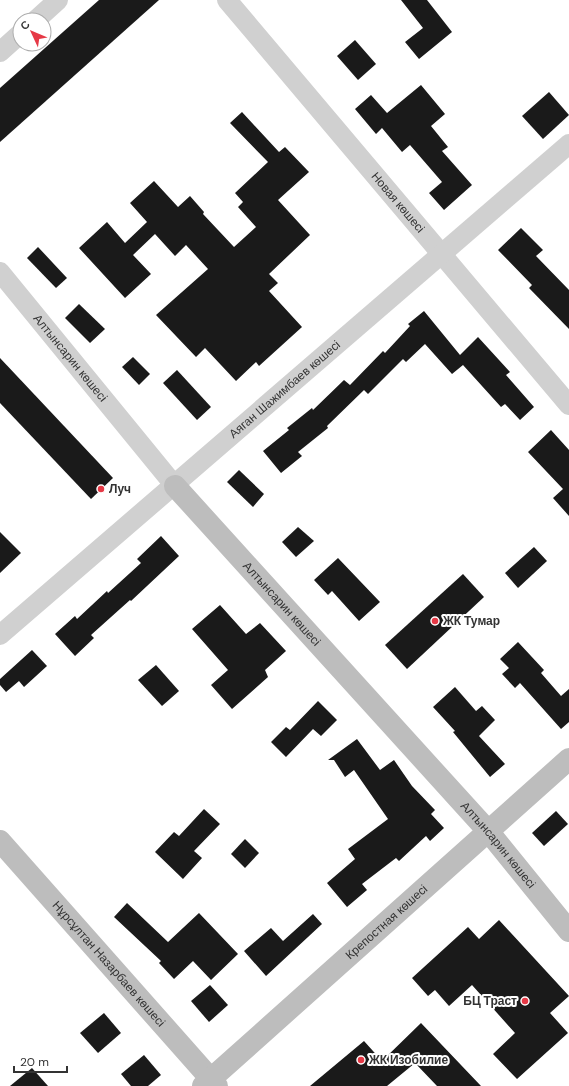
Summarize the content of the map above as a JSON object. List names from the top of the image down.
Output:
{
  "streets": {
    "street": [
      "Новая көшесі",
      "Алтынсарин көшесі",
      "Аяган Шажимбаев көшесі",
      "Крепостная көшесі",
      "Нұрсұлтан Назарбаев көшесі"
    ]
  },
  "crossings": [
    ["Новая көшесі", "Аяган Шажимбаев көшесі"],
    ["Алтынсарин көшесі", "Аяган Шажимбаев көшесі"],
    ["Алтынсарин көшесі", "Крепостная көшесі"],
    ["Крепостная көшесі", "Нұрсұлтан Назарбаев көшесі"]
  ],
  "places": [
    "Луч",
    "ЖК Тумар",
    "БЦ Траст",
    "ЖК Изобилие"
  ],
  "scale_bar": "20 m",
  "north": "top left"
}
